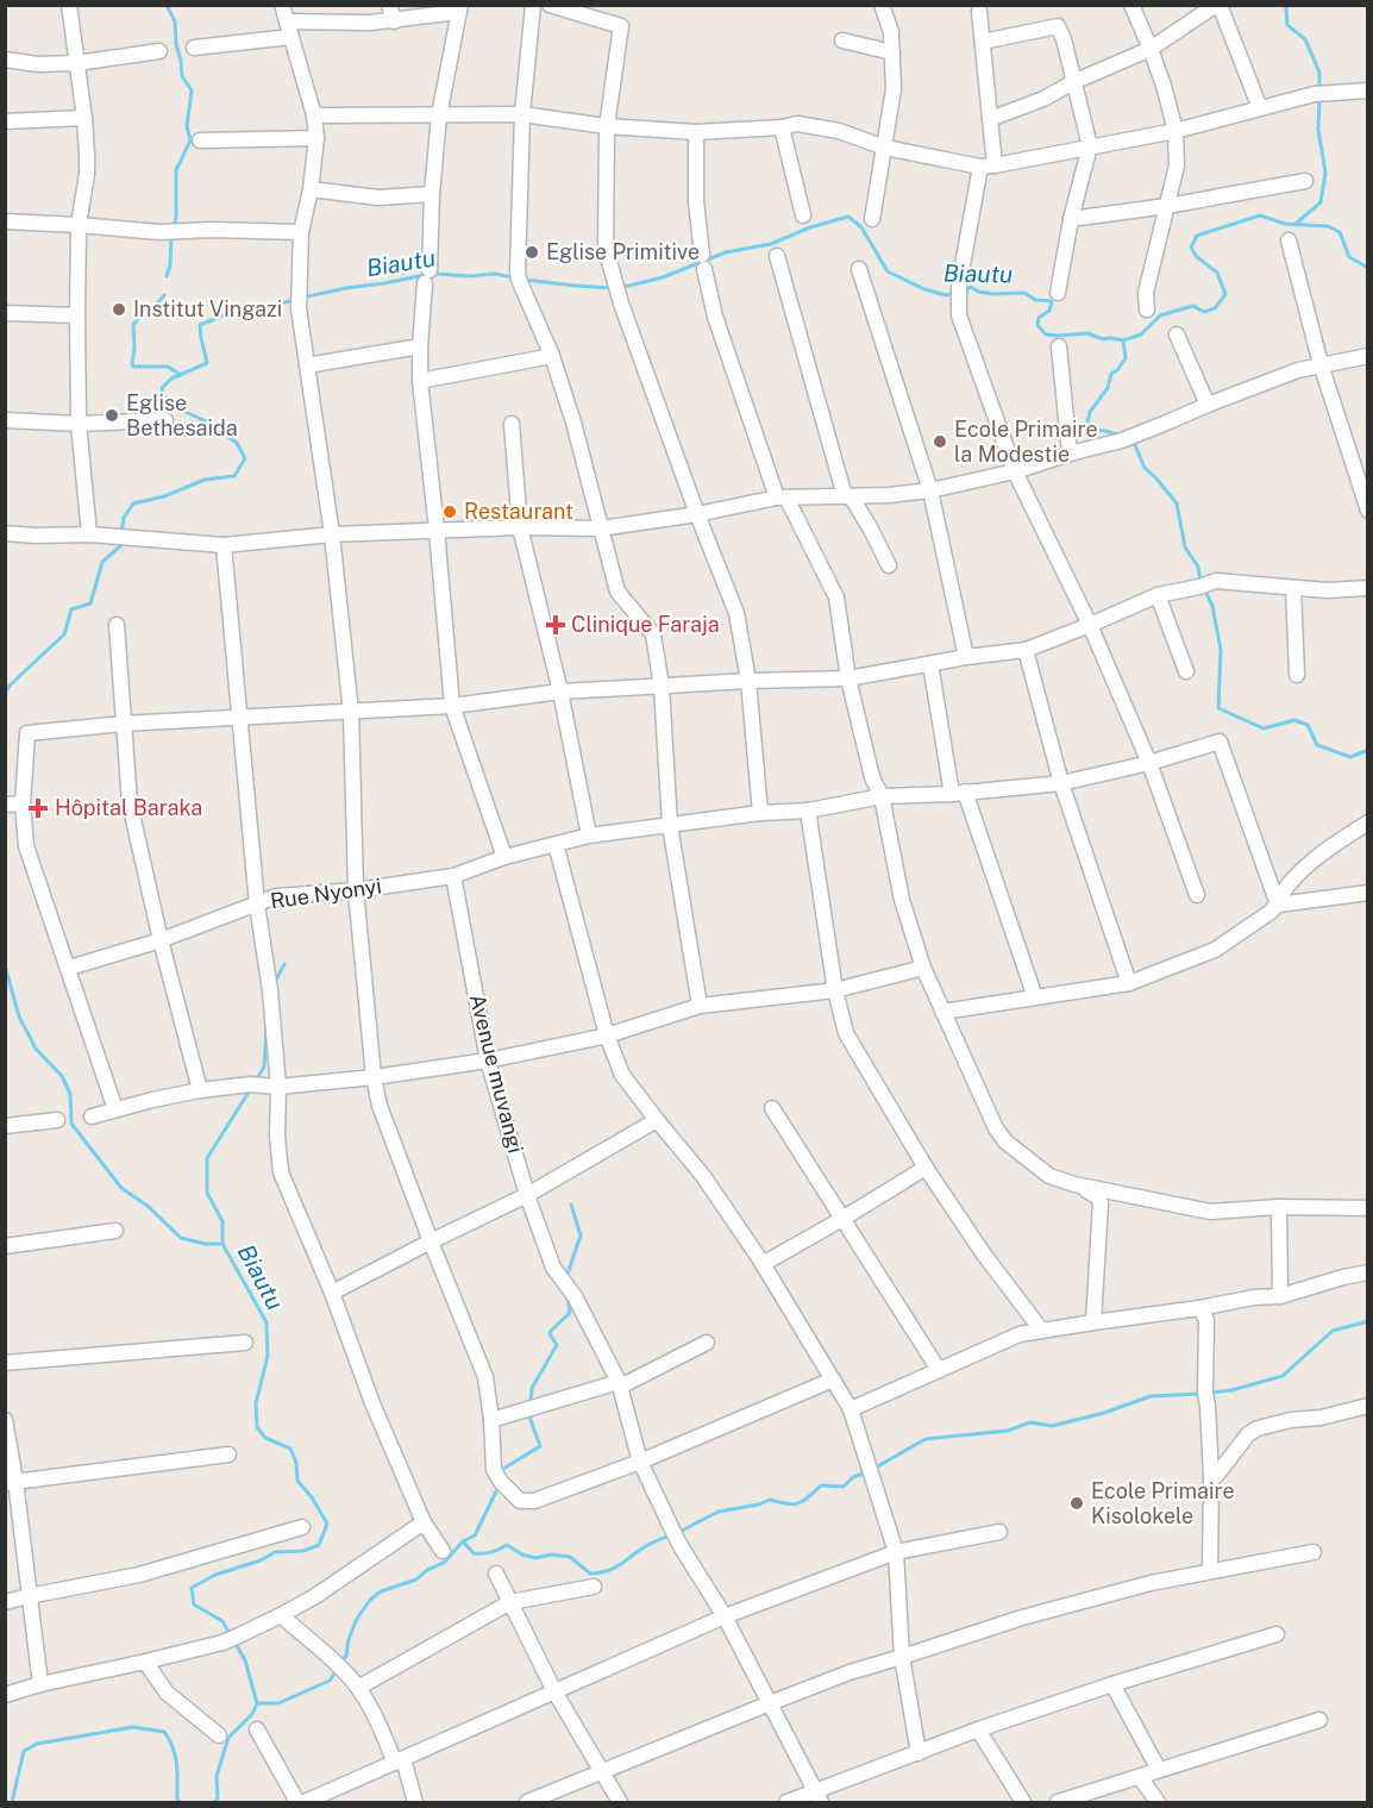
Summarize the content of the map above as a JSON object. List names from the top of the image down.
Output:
{
  "streets": {
    "street": ["Rue Nyonyi", "Avenue muvangi"]
  },
  "crossings": [
    ["Rue Nyonyi", "Avenue muvangi"]
  ],
  "water": ["Biautu"],
  "places": {
    "other": [
      "Eglise Primitive",
      "Institut Vingazi",
      "Eglise Bethesaida",
      "Ecole Primaire la Modestie",
      "Restaurant",
      "Ecole Primaire Kisolokele"
    ],
    "health": ["Clinique Faraja", "Hôpital Baraka"]
  }
}
